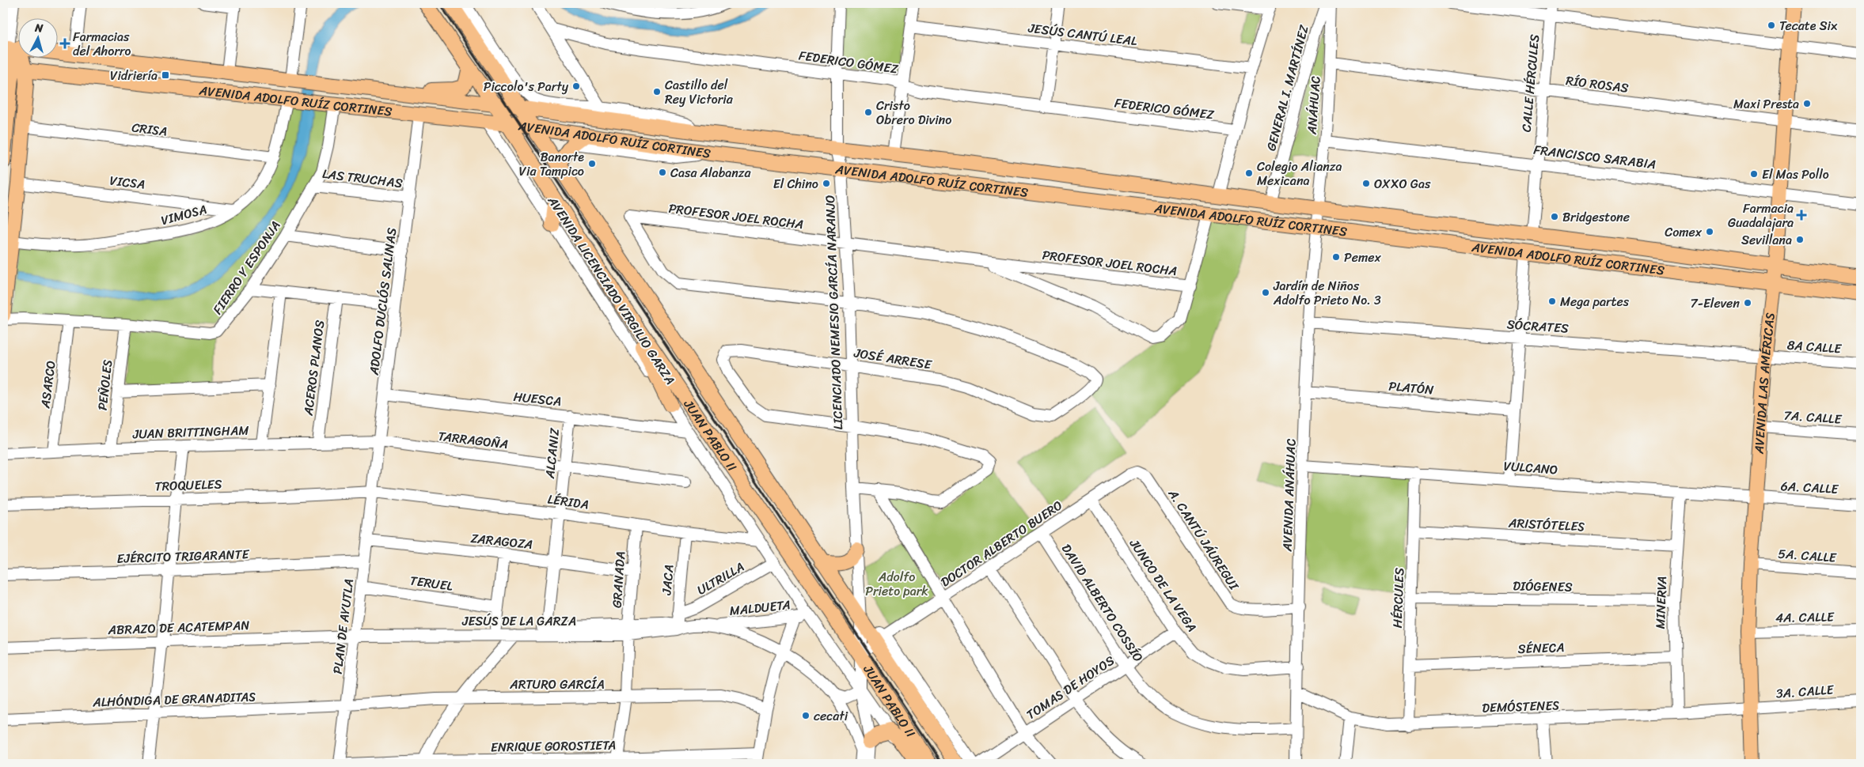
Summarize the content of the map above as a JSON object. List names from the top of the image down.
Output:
{
  "streets": {
    "main road": ["AVENIDA ADOLFO RUÍZ CORTINES", "AVENIDA LAS AMÉRICAS", "JUAN PABLO II"],
    "street": [
      "JESÚS CANTÚ LEAL",
      "FEDERICO GÓMEZ",
      "CALLE HÉRCULES",
      "RÍO ROSAS",
      "GENERAL I. MARTÍNEZ",
      "ANÁHUAC",
      "CRISA",
      "FRANCISCO SARABIA",
      "LAS TRUCHAS",
      "VICSA",
      "VIMOSA",
      "PROFESOR JOEL ROCHA",
      "FIERRO Y ESPONJA",
      "AVENIDA LICENCIADO VIRGILIO GARZA",
      "ADOLFO DUCLÓS SALINAS",
      "LICENCIADO NEMESIO GARCÍA NARANJO",
      "SÓCRATES",
      "8A CALLE",
      "JOSÉ ARRESE",
      "ACEROS PLANOS",
      "ASARCO",
      "PEÑOLES",
      "PLATÓN",
      "HUESCA",
      "7A. CALLE",
      "JUAN BRITTINGHAM",
      "TARRAGOÑA",
      "ALCANIZ",
      "VULCANO",
      "TROQUELES",
      "6A. CALLE",
      "AVENIDA ANÁHUAC",
      "LÉRIDA",
      "ARISTÓTELES",
      "A. CANTÚ JÁUREGUI",
      "ZARAGOZA",
      "DOCTOR ALBERTO BUERO",
      "5A. CALLE",
      "EJÉRCITO TRIGARANTE",
      "ULTRILLA",
      "GRANADA",
      "JACA",
      "TERUEL",
      "JUNCO DE LA VEGA",
      "DIÓGENES",
      "HÉRCULES",
      "DAVID ALBERTO COSSÍO",
      "MINERVA",
      "MALDUETA",
      "4A. CALLE",
      "JESÚS DE LA GARZA",
      "PLAN DE AYUTLA",
      "ABRAZO DE ACATEMPAN",
      "SÉNECA",
      "ARTURO GARCÍA",
      "TOMAS DE HOYOS",
      "3A. CALLE",
      "ALHÓNDIGA DE GRANADITAS",
      "DEMÓSTENES",
      "ENRIQUE GOROSTIETA"
    ]
  },
  "crossings": [
    ["FEDERICO GÓMEZ", "LICENCIADO NEMESIO GARCÍA NARANJO"],
    ["CALLE HÉRCULES", "RÍO ROSAS"],
    ["CALLE HÉRCULES", "AVENIDA ADOLFO RUÍZ CORTINES"],
    ["CALLE HÉRCULES", "FRANCISCO SARABIA"],
    ["RÍO ROSAS", "ANÁHUAC"],
    ["RÍO ROSAS", "AVENIDA LAS AMÉRICAS"],
    ["GENERAL I. MARTÍNEZ", "AVENIDA ADOLFO RUÍZ CORTINES"],
    ["AVENIDA ADOLFO RUÍZ CORTINES", "ANÁHUAC"],
    ["AVENIDA ADOLFO RUÍZ CORTINES", "VIMOSA"],
    ["AVENIDA ADOLFO RUÍZ CORTINES", "FIERRO Y ESPONJA"],
    ["AVENIDA ADOLFO RUÍZ CORTINES", "AVENIDA LICENCIADO VIRGILIO GARZA"],
    ["AVENIDA ADOLFO RUÍZ CORTINES", "ADOLFO DUCLÓS SALINAS"],
    ["AVENIDA ADOLFO RUÍZ CORTINES", "LICENCIADO NEMESIO GARCÍA NARANJO"],
    ["AVENIDA ADOLFO RUÍZ CORTINES", "AVENIDA LAS AMÉRICAS"],
    ["AVENIDA ADOLFO RUÍZ CORTINES", "JUAN PABLO II"],
    ["AVENIDA ADOLFO RUÍZ CORTINES", "AVENIDA ANÁHUAC"],
    ["ANÁHUAC", "FRANCISCO SARABIA"],
    ["ANÁHUAC", "AVENIDA ANÁHUAC"],
    ["CRISA", "VIMOSA"],
    ["FRANCISCO SARABIA", "AVENIDA LAS AMÉRICAS"],
    ["LAS TRUCHAS", "FIERRO Y ESPONJA"],
    ["LAS TRUCHAS", "ADOLFO DUCLÓS SALINAS"],
    ["VICSA", "VIMOSA"],
    ["PROFESOR JOEL ROCHA", "LICENCIADO NEMESIO GARCÍA NARANJO"],
    ["PROFESOR JOEL ROCHA", "JOSÉ ARRESE"],
    ["FIERRO Y ESPONJA", "ASARCO"],
    ["FIERRO Y ESPONJA", "PEÑOLES"],
    ["AVENIDA LICENCIADO VIRGILIO GARZA", "LICENCIADO NEMESIO GARCÍA NARANJO"],
    ["AVENIDA LICENCIADO VIRGILIO GARZA", "HUESCA"],
    ["AVENIDA LICENCIADO VIRGILIO GARZA", "LÉRIDA"],
    ["AVENIDA LICENCIADO VIRGILIO GARZA", "ULTRILLA"],
    ["AVENIDA LICENCIADO VIRGILIO GARZA", "MALDUETA"],
    ["ADOLFO DUCLÓS SALINAS", "HUESCA"],
    ["ADOLFO DUCLÓS SALINAS", "JUAN BRITTINGHAM"],
    ["ADOLFO DUCLÓS SALINAS", "TARRAGOÑA"],
    ["ADOLFO DUCLÓS SALINAS", "TROQUELES"],
    ["ADOLFO DUCLÓS SALINAS", "LÉRIDA"],
    ["ADOLFO DUCLÓS SALINAS", "PLAN DE AYUTLA"],
    ["LICENCIADO NEMESIO GARCÍA NARANJO", "JOSÉ ARRESE"],
    ["LICENCIADO NEMESIO GARCÍA NARANJO", "JUAN PABLO II"],
    ["LICENCIADO NEMESIO GARCÍA NARANJO", "DOCTOR ALBERTO BUERO"],
    ["LICENCIADO NEMESIO GARCÍA NARANJO", "JESÚS DE LA GARZA"],
    ["SÓCRATES", "8A CALLE"],
    ["SÓCRATES", "AVENIDA LAS AMÉRICAS"],
    ["SÓCRATES", "AVENIDA ANÁHUAC"],
    ["8A CALLE", "AVENIDA LAS AMÉRICAS"],
    ["ACEROS PLANOS", "JUAN BRITTINGHAM"],
    ["AVENIDA LAS AMÉRICAS", "7A. CALLE"],
    ["AVENIDA LAS AMÉRICAS", "VULCANO"],
    ["AVENIDA LAS AMÉRICAS", "6A. CALLE"],
    ["AVENIDA LAS AMÉRICAS", "5A. CALLE"],
    ["AVENIDA LAS AMÉRICAS", "4A. CALLE"],
    ["AVENIDA LAS AMÉRICAS", "3A. CALLE"],
    ["AVENIDA LAS AMÉRICAS", "DEMÓSTENES"],
    ["ASARCO", "JUAN BRITTINGHAM"],
    ["PEÑOLES", "JUAN BRITTINGHAM"],
    ["PLATÓN", "AVENIDA ANÁHUAC"],
    ["HUESCA", "ALCANIZ"],
    ["JUAN BRITTINGHAM", "TARRAGOÑA"],
    ["JUAN PABLO II", "DOCTOR ALBERTO BUERO"],
    ["TARRAGOÑA", "ALCANIZ"],
    ["ALCANIZ", "LÉRIDA"],
    ["ALCANIZ", "ZARAGOZA"],
    ["ALCANIZ", "JESÚS DE LA GARZA"],
    ["VULCANO", "6A. CALLE"],
    ["VULCANO", "AVENIDA ANÁHUAC"],
    ["VULCANO", "HÉRCULES"],
    ["VULCANO", "MINERVA"],
    ["TROQUELES", "LÉRIDA"],
    ["TROQUELES", "PLAN DE AYUTLA"],
    ["AVENIDA ANÁHUAC", "A. CANTÚ JÁUREGUI"],
    ["AVENIDA ANÁHUAC", "JUNCO DE LA VEGA"],
    ["AVENIDA ANÁHUAC", "DAVID ALBERTO COSSÍO"],
    ["AVENIDA ANÁHUAC", "DEMÓSTENES"],
    ["LÉRIDA", "GRANADA"],
    ["LÉRIDA", "JACA"],
    ["LÉRIDA", "PLAN DE AYUTLA"],
    ["ARISTÓTELES", "HÉRCULES"],
    ["ARISTÓTELES", "MINERVA"],
    ["A. CANTÚ JÁUREGUI", "DOCTOR ALBERTO BUERO"],
    ["ZARAGOZA", "GRANADA"],
    ["ZARAGOZA", "PLAN DE AYUTLA"],
    ["DOCTOR ALBERTO BUERO", "JUNCO DE LA VEGA"],
    ["DOCTOR ALBERTO BUERO", "DAVID ALBERTO COSSÍO"],
    ["EJÉRCITO TRIGARANTE", "PLAN DE AYUTLA"],
    ["ULTRILLA", "JACA"],
    ["ULTRILLA", "JESÚS DE LA GARZA"],
    ["GRANADA", "JESÚS DE LA GARZA"],
    ["GRANADA", "ARTURO GARCÍA"],
    ["GRANADA", "ENRIQUE GOROSTIETA"],
    ["JACA", "JESÚS DE LA GARZA"],
    ["TERUEL", "PLAN DE AYUTLA"],
    ["JUNCO DE LA VEGA", "TOMAS DE HOYOS"],
    ["DIÓGENES", "HÉRCULES"],
    ["DIÓGENES", "MINERVA"],
    ["HÉRCULES", "SÉNECA"],
    ["HÉRCULES", "DEMÓSTENES"],
    ["DAVID ALBERTO COSSÍO", "TOMAS DE HOYOS"],
    ["MINERVA", "SÉNECA"],
    ["MINERVA", "DEMÓSTENES"],
    ["MALDUETA", "JESÚS DE LA GARZA"],
    ["JESÚS DE LA GARZA", "PLAN DE AYUTLA"],
    ["JESÚS DE LA GARZA", "ABRAZO DE ACATEMPAN"],
    ["PLAN DE AYUTLA", "ABRAZO DE ACATEMPAN"],
    ["PLAN DE AYUTLA", "ARTURO GARCÍA"],
    ["PLAN DE AYUTLA", "ALHÓNDIGA DE GRANADITAS"],
    ["ARTURO GARCÍA", "ALHÓNDIGA DE GRANADITAS"],
    ["3A. CALLE", "DEMÓSTENES"]
  ],
  "parks": ["Adolfo Prieto park"],
  "places": {
    "other": [
      "Tecate Six",
      "Piccolo's Party",
      "Castillo del Rey Victoria",
      "Maxi Presta",
      "Cristo Obrero Divino",
      "Banorte Via Tampico",
      "Casa Alabanza",
      "Colegio Alianza Mexicana",
      "El Mas Pollo",
      "El Chino",
      "OXXO Gas",
      "Bridgestone",
      "Comex",
      "Sevillana",
      "Pemex",
      "Jardín de Niños Adolfo Prieto No. 3",
      "Mega partes",
      "7-Eleven",
      "cecati"
    ],
    "health": ["Farmacias del Ahorro", "Farmacia Guadalajara"],
    "transit": ["Vidriería"]
  },
  "north": "top"
}
